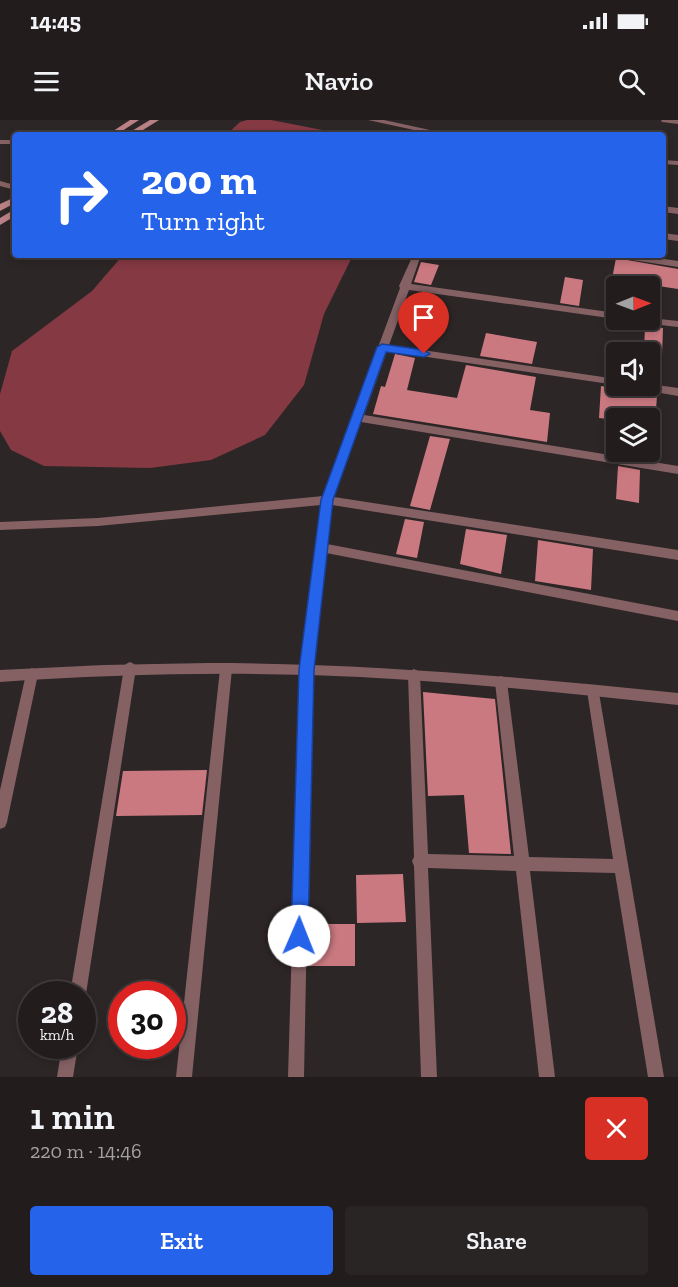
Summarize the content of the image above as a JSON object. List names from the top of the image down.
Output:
{
  "north": "right",
  "page": {
    "status": "14:45",
    "header": "Navio",
    "turn": ["200 m", "Turn right"],
    "speed": "28 km/h",
    "limit": "30",
    "heading": ["1 min", "220 m · 14:46"],
    "buttons": ["Exit", "Share"]
  }
}
